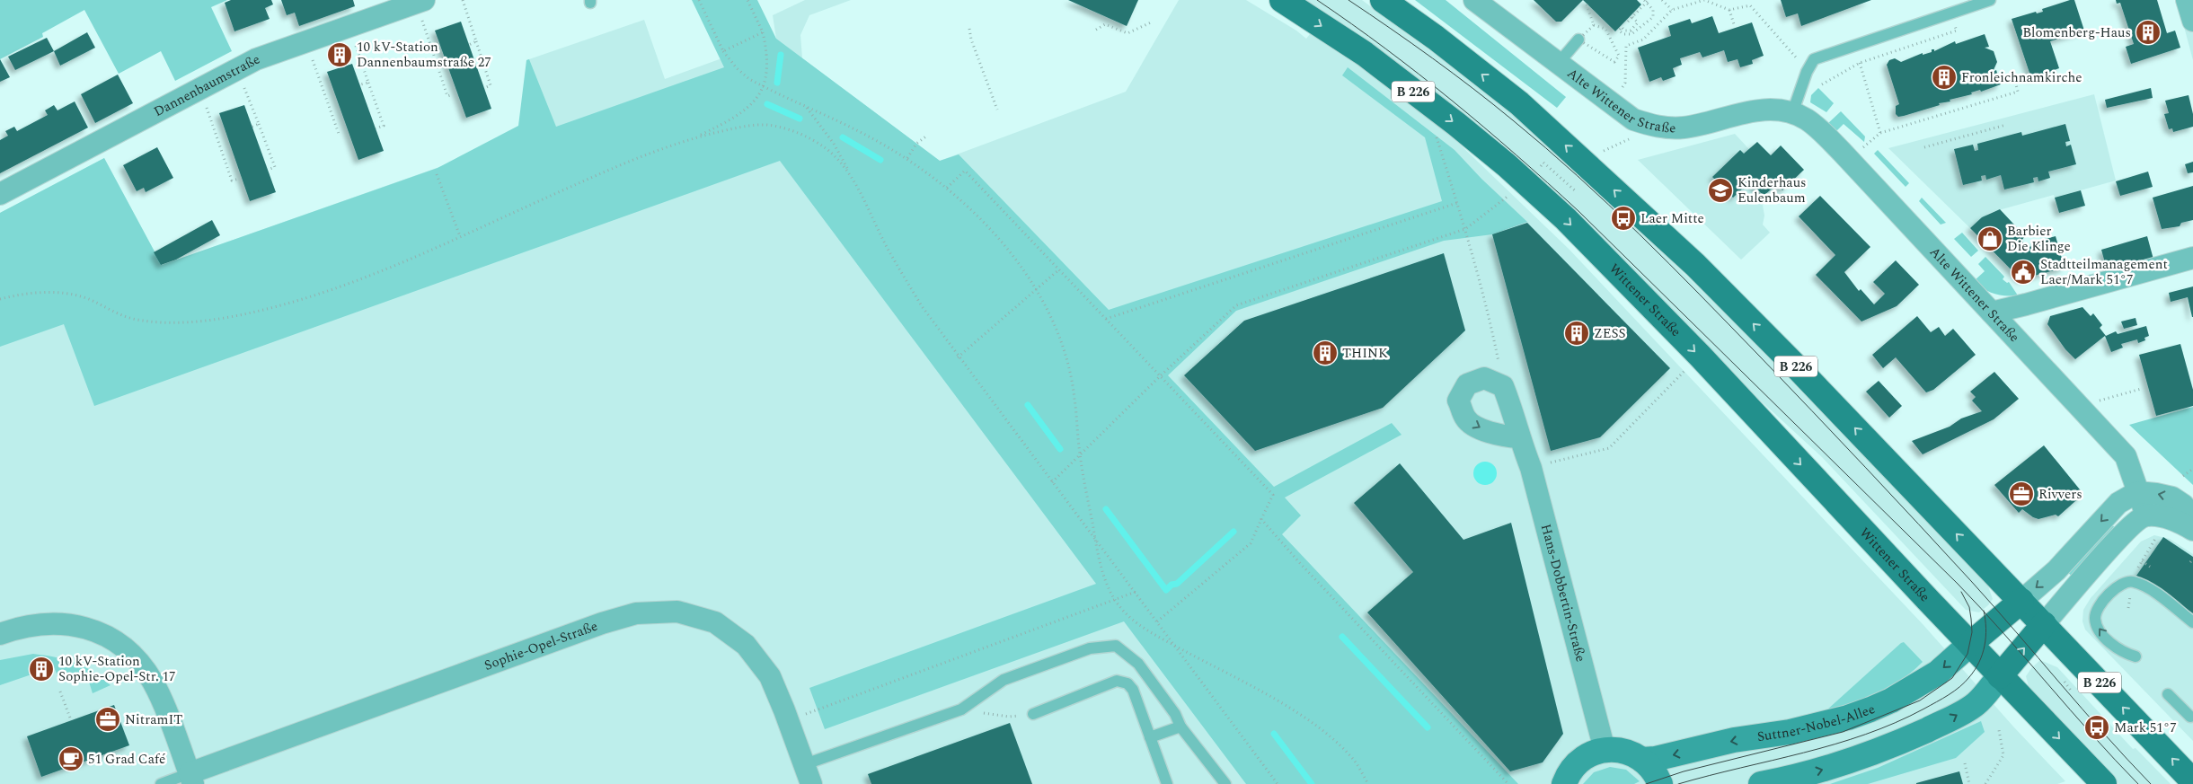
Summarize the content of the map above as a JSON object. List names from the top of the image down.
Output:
{
  "streets": {
    "main road": ["B 226", "Wittener Straße"],
    "street": [
      "Dannenbaumstraße",
      "Alte Wittener Straße",
      "Hans-Dobbertin-Straße",
      "Sophie-Opel-Straße",
      "Suttner-Nobel-Allee"
    ]
  },
  "crossings": [
    ["Wittener Straße", "Suttner-Nobel-Allee"]
  ],
  "places": {
    "building": [
      "Blomenberg-Haus",
      "10 kV-Station Dannenbaumstraße 27",
      "Fronleichnamkirche",
      "ZESS",
      "THINK",
      "10 kV-Station Sophie-Opel-Str. 17"
    ],
    "school or university": ["Kinderhaus Eulenbaum"],
    "bus stop": ["Laer Mitte", "Mark 51°7"],
    "shop": ["Barbier Die Klinge"],
    "public building": ["Stadtteilmanagement Laer/Mark 51°7"],
    "office": ["Rivvers", "NitramIT"],
    "cafe": ["51 Grad Café"]
  }
}
